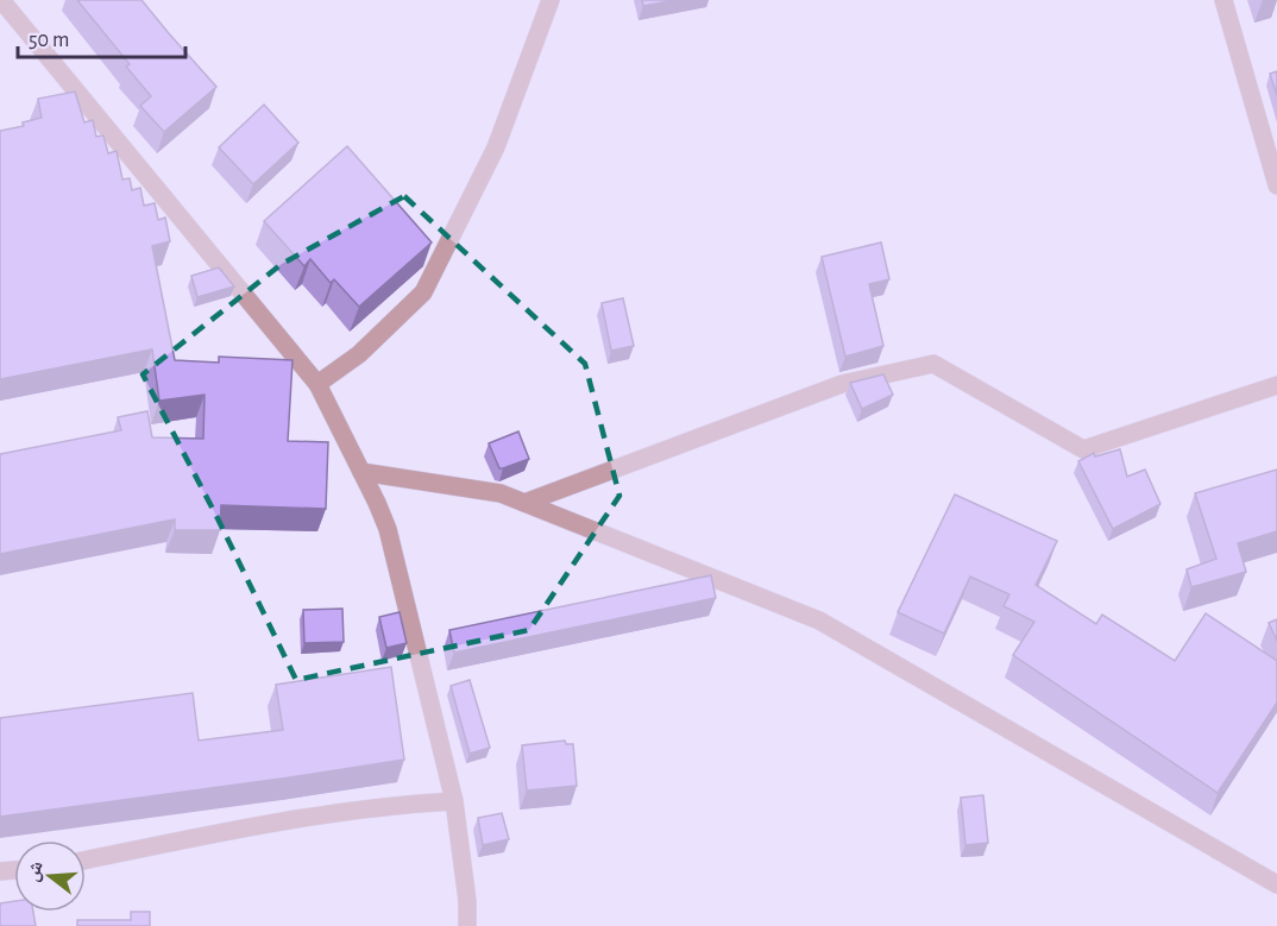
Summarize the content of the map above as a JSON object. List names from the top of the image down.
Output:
{
  "scale_bar": "50 m",
  "north": "left"
}
